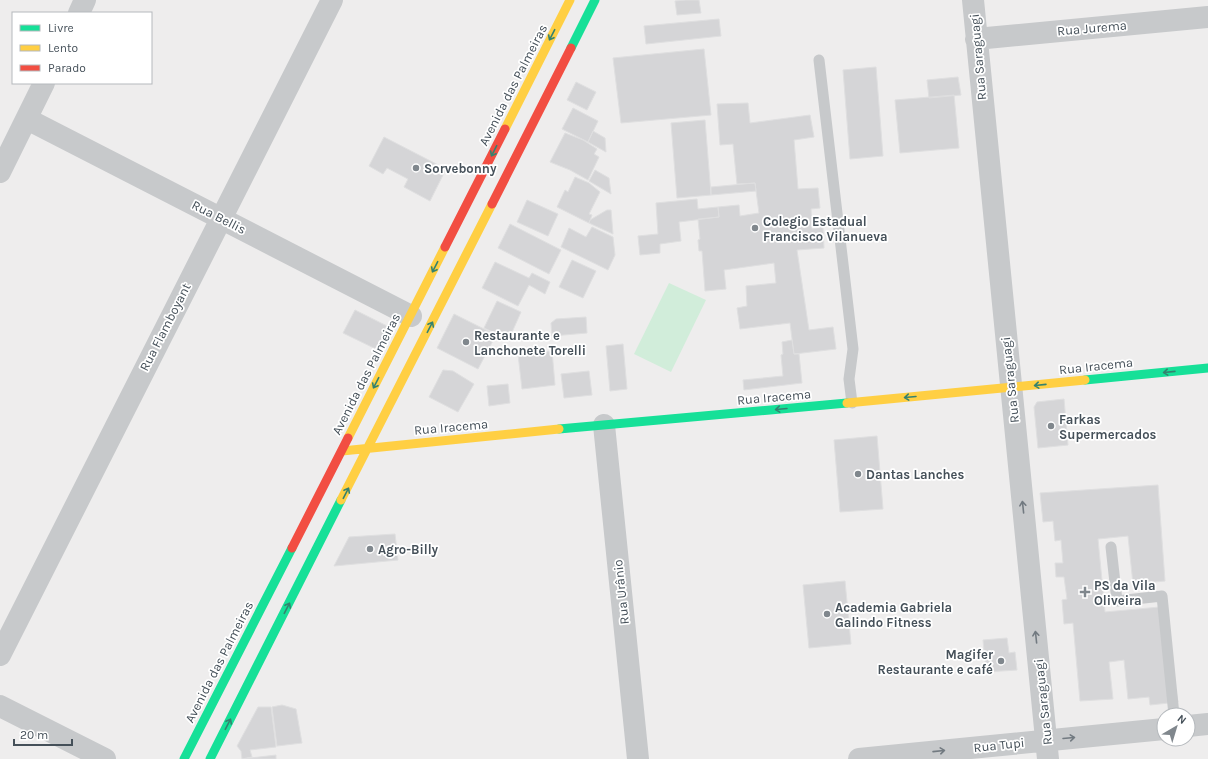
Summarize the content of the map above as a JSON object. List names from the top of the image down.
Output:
{
  "streets": {
    "street": [
      "Rua Jurema",
      "Rua Saraguagi",
      "Avenida das Palmeiras",
      "Rua Bellis",
      "Rua Flamboyant",
      "Rua Iracema",
      "Rua Urânio",
      "Rua Tupi"
    ]
  },
  "crossings": [
    ["Rua Jurema", "Rua Saraguagi"],
    ["Rua Saraguagi", "Rua Iracema"],
    ["Rua Saraguagi", "Rua Tupi"],
    ["Avenida das Palmeiras", "Rua Bellis"],
    ["Avenida das Palmeiras", "Rua Iracema"],
    ["Rua Bellis", "Rua Flamboyant"],
    ["Rua Iracema", "Rua Urânio"]
  ],
  "one_way": ["Rua Saraguagi", "Rua Iracema", "Rua Tupi"],
  "places": {
    "other": [
      "Sorvebonny",
      "Colegio Estadual Francisco Vilanueva",
      "Restaurante e Lanchonete Torelli",
      "Farkas Supermercados",
      "Dantas Lanches",
      "Agro-Billy",
      "Academia Gabriela Galindo Fitness",
      "Magifer Restaurante e café"
    ],
    "health": ["PS da Vila Oliveira"]
  },
  "legend": ["Livre", "Lento", "Parado"],
  "scale_bar": "20 m",
  "north": "top right"
}
